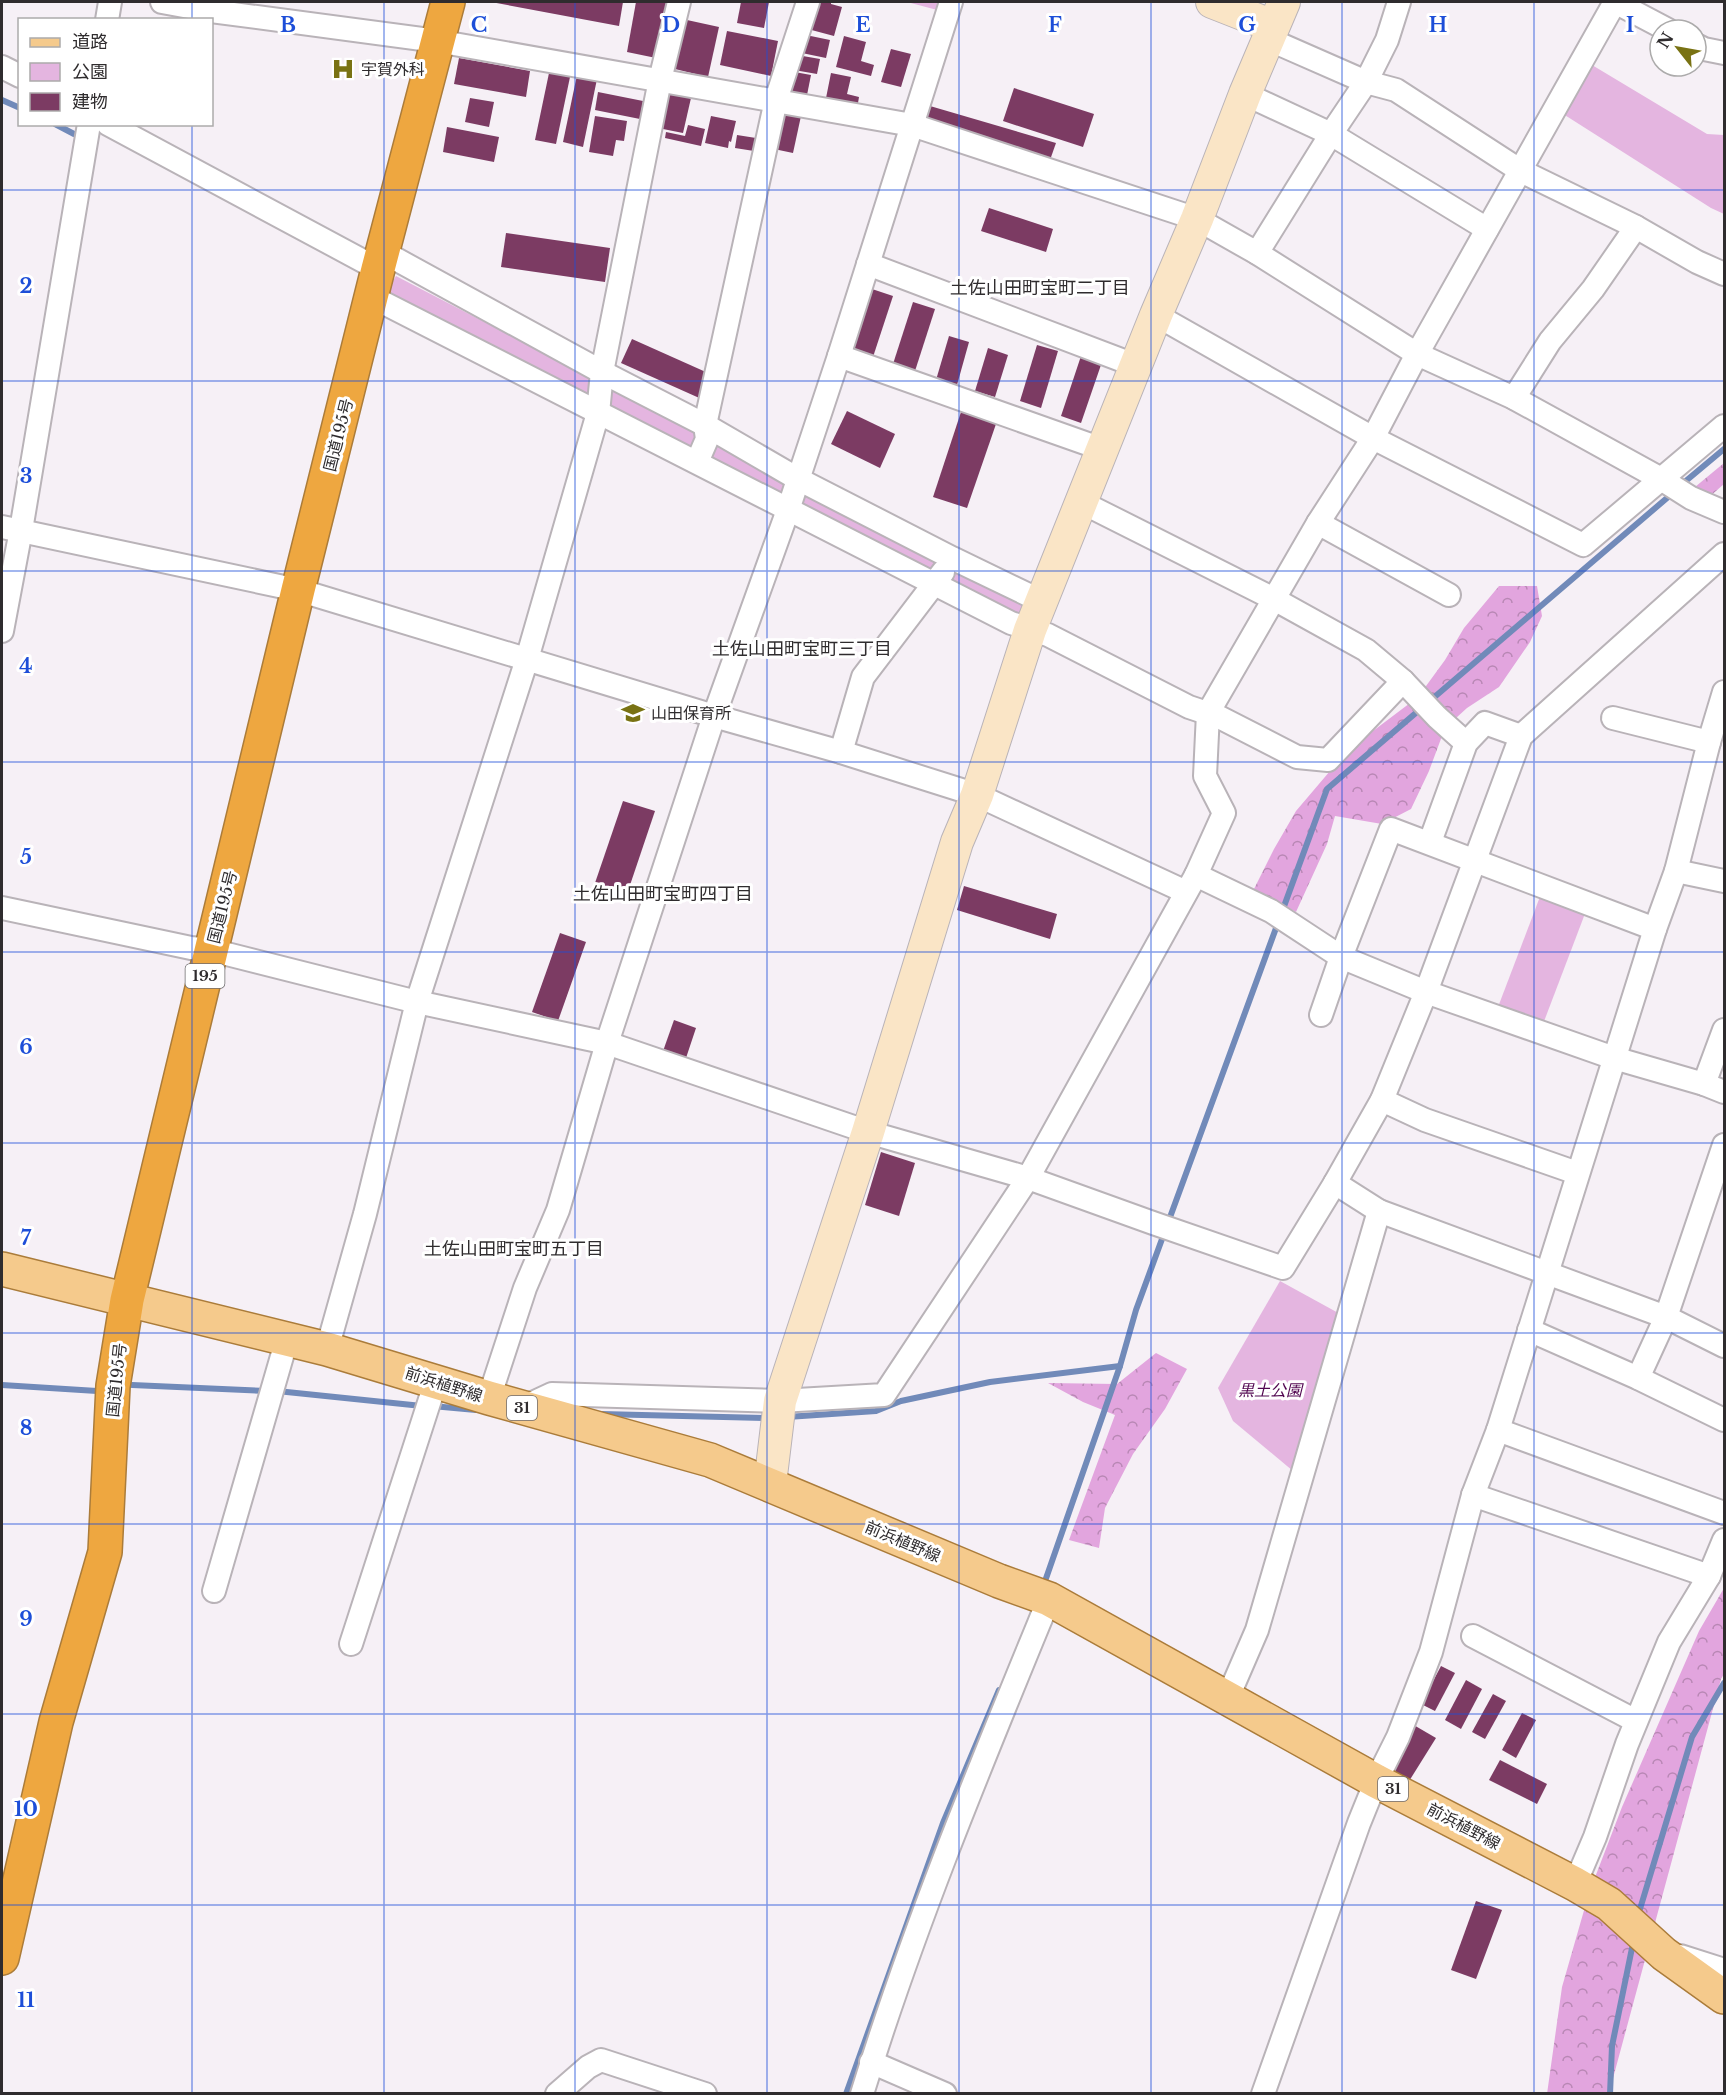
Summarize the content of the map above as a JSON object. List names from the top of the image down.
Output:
{
  "streets": {
    "highway": ["国道195号", "195"],
    "main road": ["前浜植野線", "31"]
  },
  "crossings": [
    ["国道195号", "前浜植野線"]
  ],
  "districts": [
    "土佐山田町宝町二丁目",
    "土佐山田町宝町三丁目",
    "土佐山田町宝町四丁目",
    "土佐山田町宝町五丁目"
  ],
  "parks": ["黒土公園"],
  "places": {
    "hospital": ["宇賀外科"],
    "school or university": ["山田保育所"]
  },
  "legend": ["道路", "公園", "建物"],
  "north": "top left",
  "grid": {
    "columns": [
      "B",
      "C",
      "D",
      "E",
      "F",
      "G",
      "H",
      "I"
    ],
    "rows": [
      "2",
      "3",
      "4",
      "5",
      "6",
      "7",
      "8",
      "9",
      "10",
      "11"
    ]
  }
}
